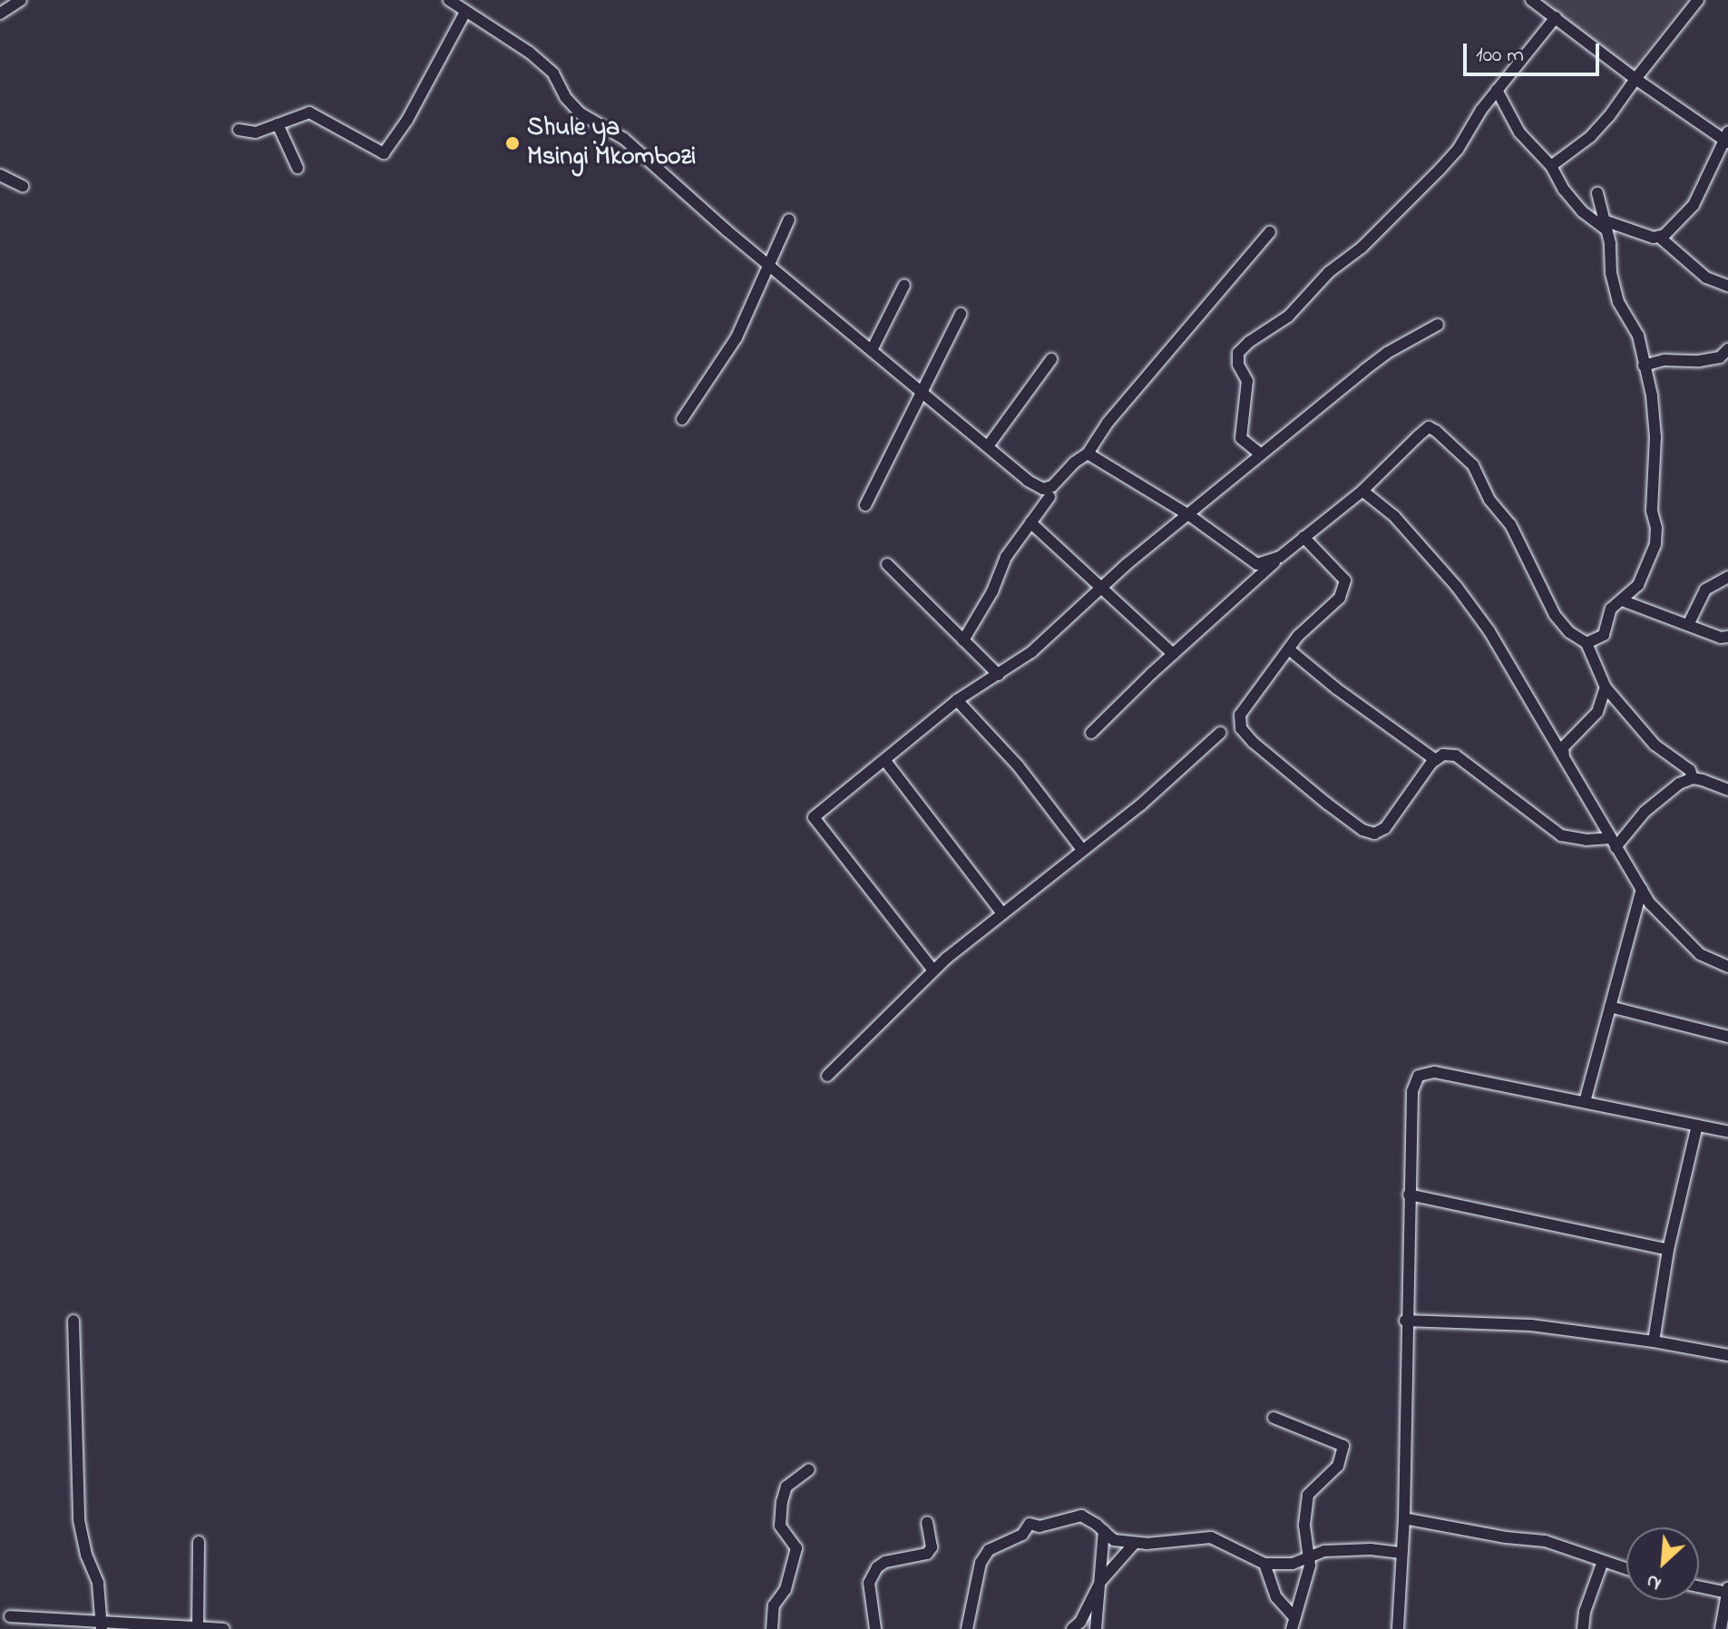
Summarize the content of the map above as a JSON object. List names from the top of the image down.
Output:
{
  "places": ["Shule ya Msingi Mkombozi"],
  "scale_bar": "100 m",
  "north": "bottom left"
}
